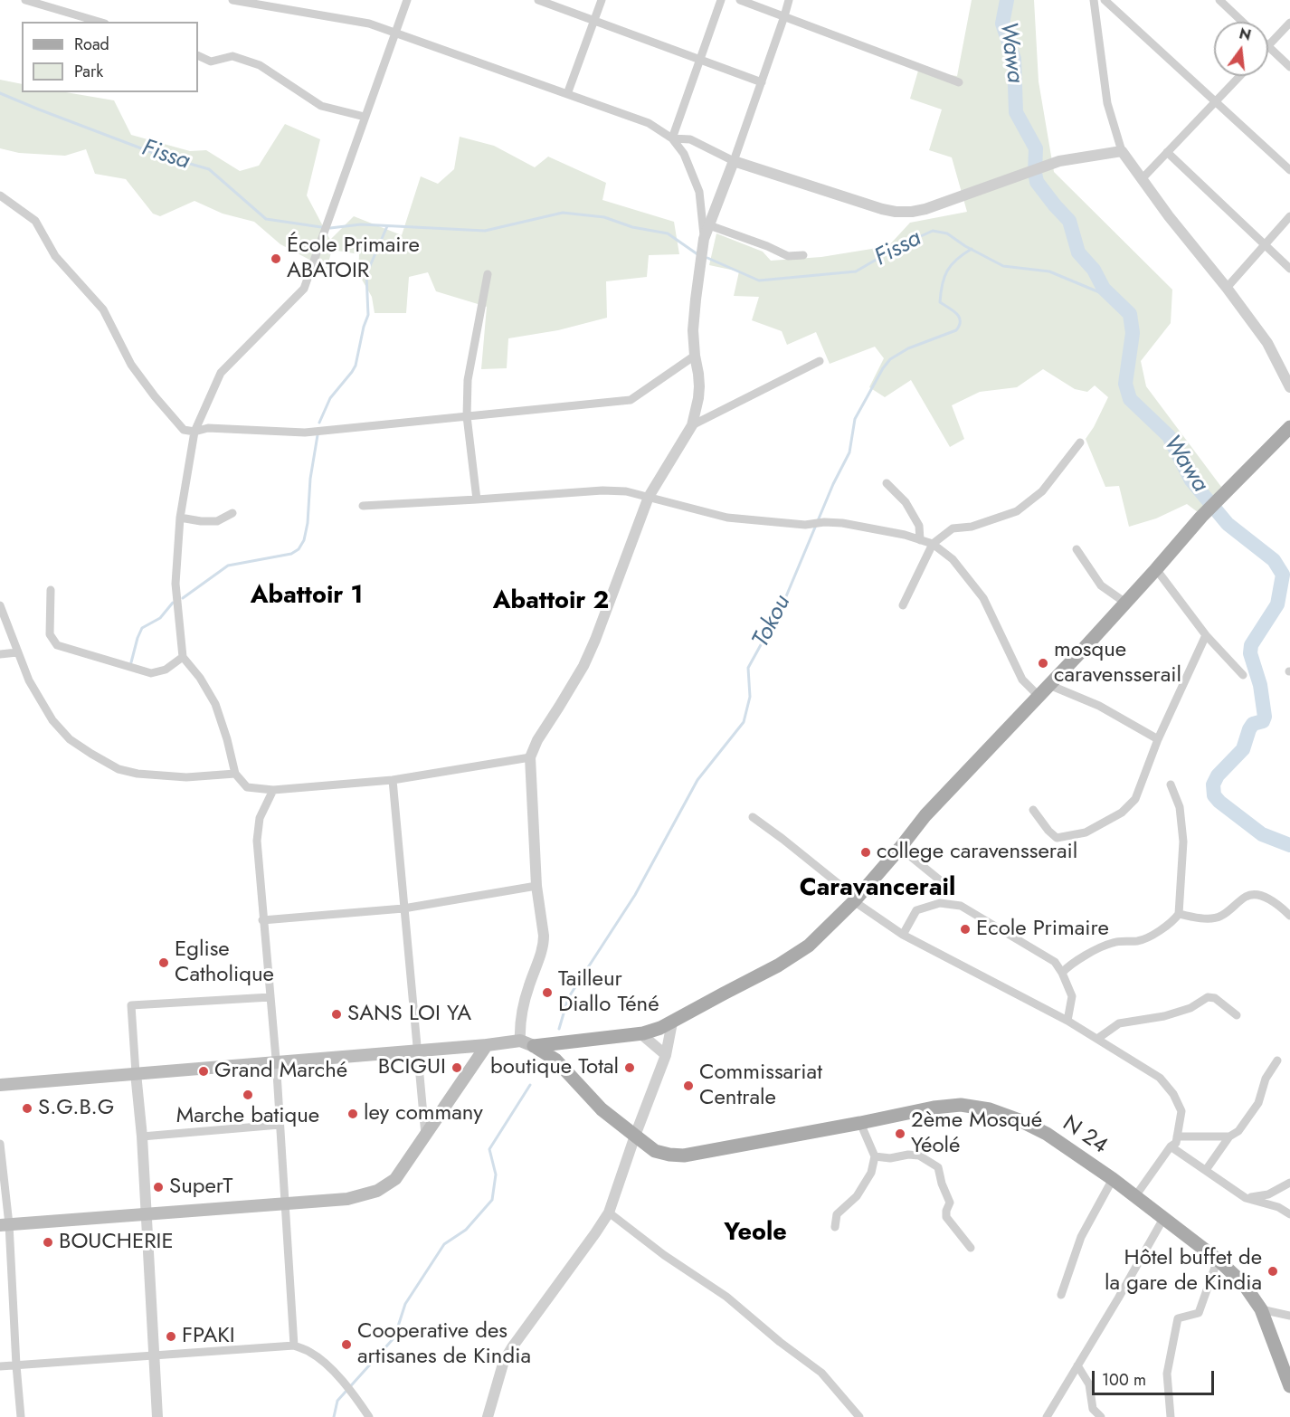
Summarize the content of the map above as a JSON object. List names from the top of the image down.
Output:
{
  "streets": {
    "main road": ["N 24"]
  },
  "districts": [
    "Abattoir 1",
    "Abattoir 2",
    "Caravancerail",
    "Yeole"
  ],
  "water": ["Wawa", "Fissa", "Tokou"],
  "places": [
    "École Primaire ABATOIR",
    "mosque caravensserail",
    "college caravensserail",
    "Ecole Primaire",
    "Eglise Catholique",
    "Tailleur Diallo Téné",
    "SANS LOI YA",
    "BCIGUI",
    "boutique Total",
    "Grand Marché",
    "Commissariat Centrale",
    "Marche batique",
    "S.G.B.G",
    "ley commany",
    "2ème Mosqué Yéolé",
    "SuperT",
    "BOUCHERIE",
    "Hôtel buffet de la gare de Kindia",
    "FPAKI",
    "Cooperative des artisanes de Kindia"
  ],
  "legend": ["Road", "Park"],
  "scale_bar": "100 m",
  "north": "top"
}
